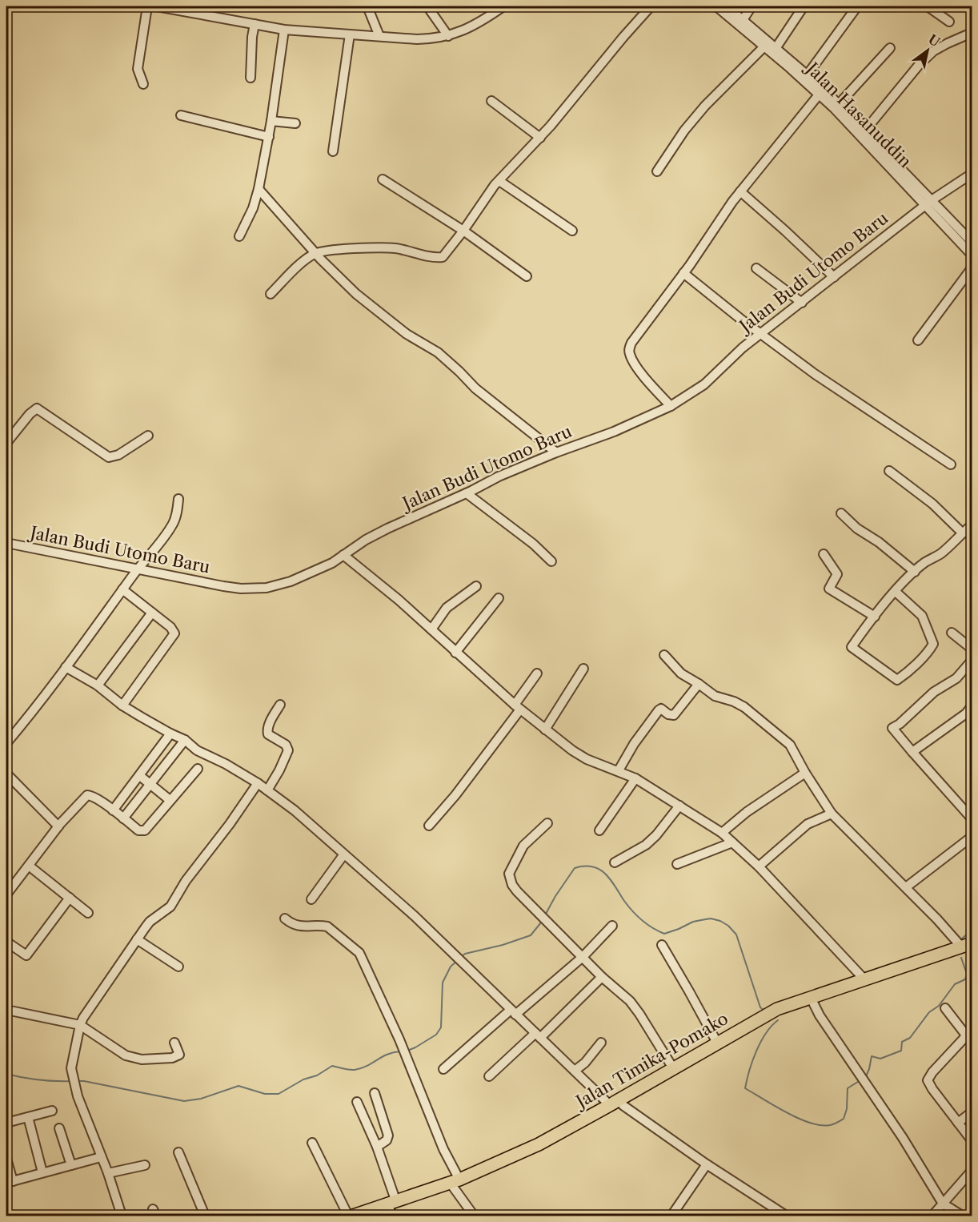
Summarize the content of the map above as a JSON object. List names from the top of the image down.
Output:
{
  "streets": {
    "highway": ["Jalan Timika-Pomako"],
    "street": ["Jalan Hasanuddin", "Jalan Budi Utomo Baru"]
  },
  "crossings": [
    ["Jalan Hasanuddin", "Jalan Budi Utomo Baru"]
  ],
  "north": "top right"
}
